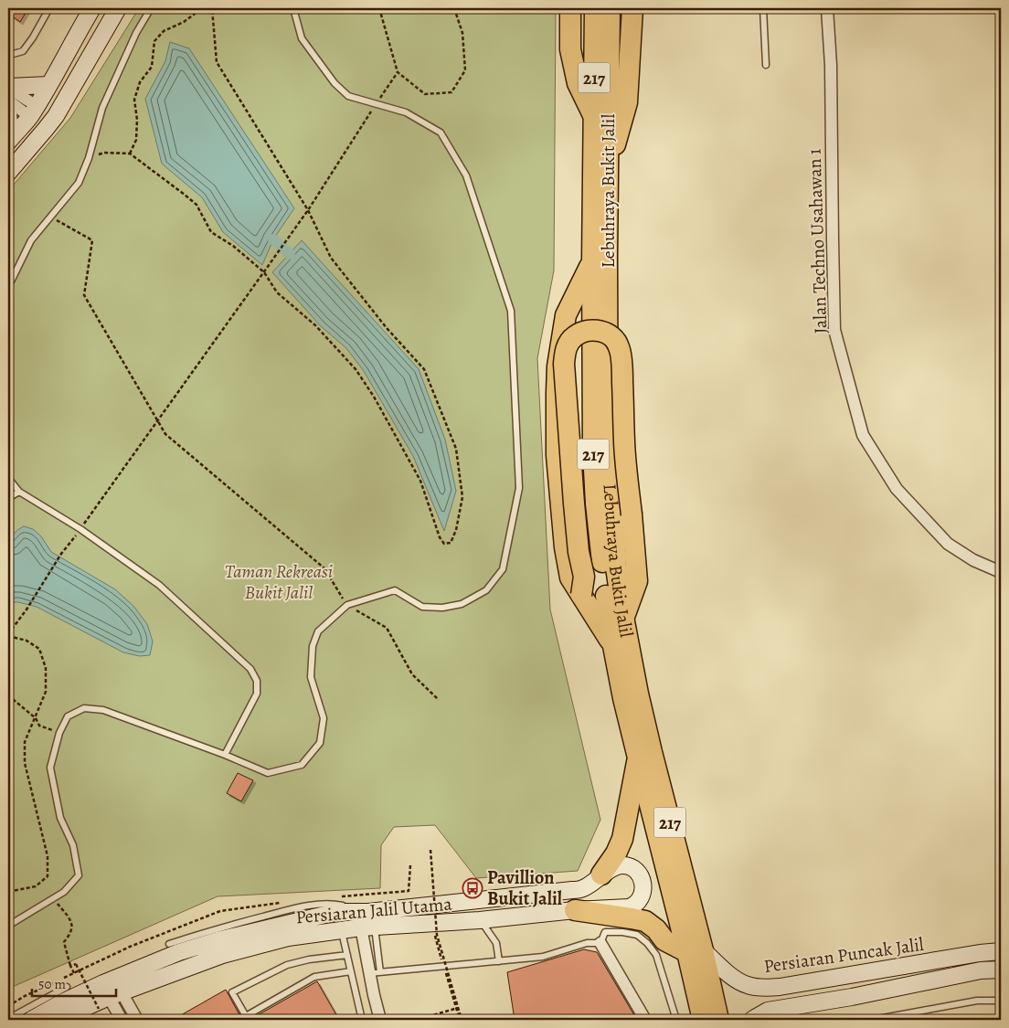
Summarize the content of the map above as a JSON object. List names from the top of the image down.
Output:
{
  "streets": {
    "highway": ["217", "Lebuhraya Bukit Jalil"],
    "street": ["Jalan Techno Usahawan 1", "Persiaran Jalil Utama", "Persiaran Puncak Jalil"]
  },
  "crossings": [
    ["Lebuhraya Bukit Jalil", "Persiaran Puncak Jalil"]
  ],
  "parks": ["Taman Rekreasi Bukit Jalil"],
  "places": {
    "bus stop": ["Pavillion Bukit Jalil"]
  },
  "scale_bar": "50 m"
}
